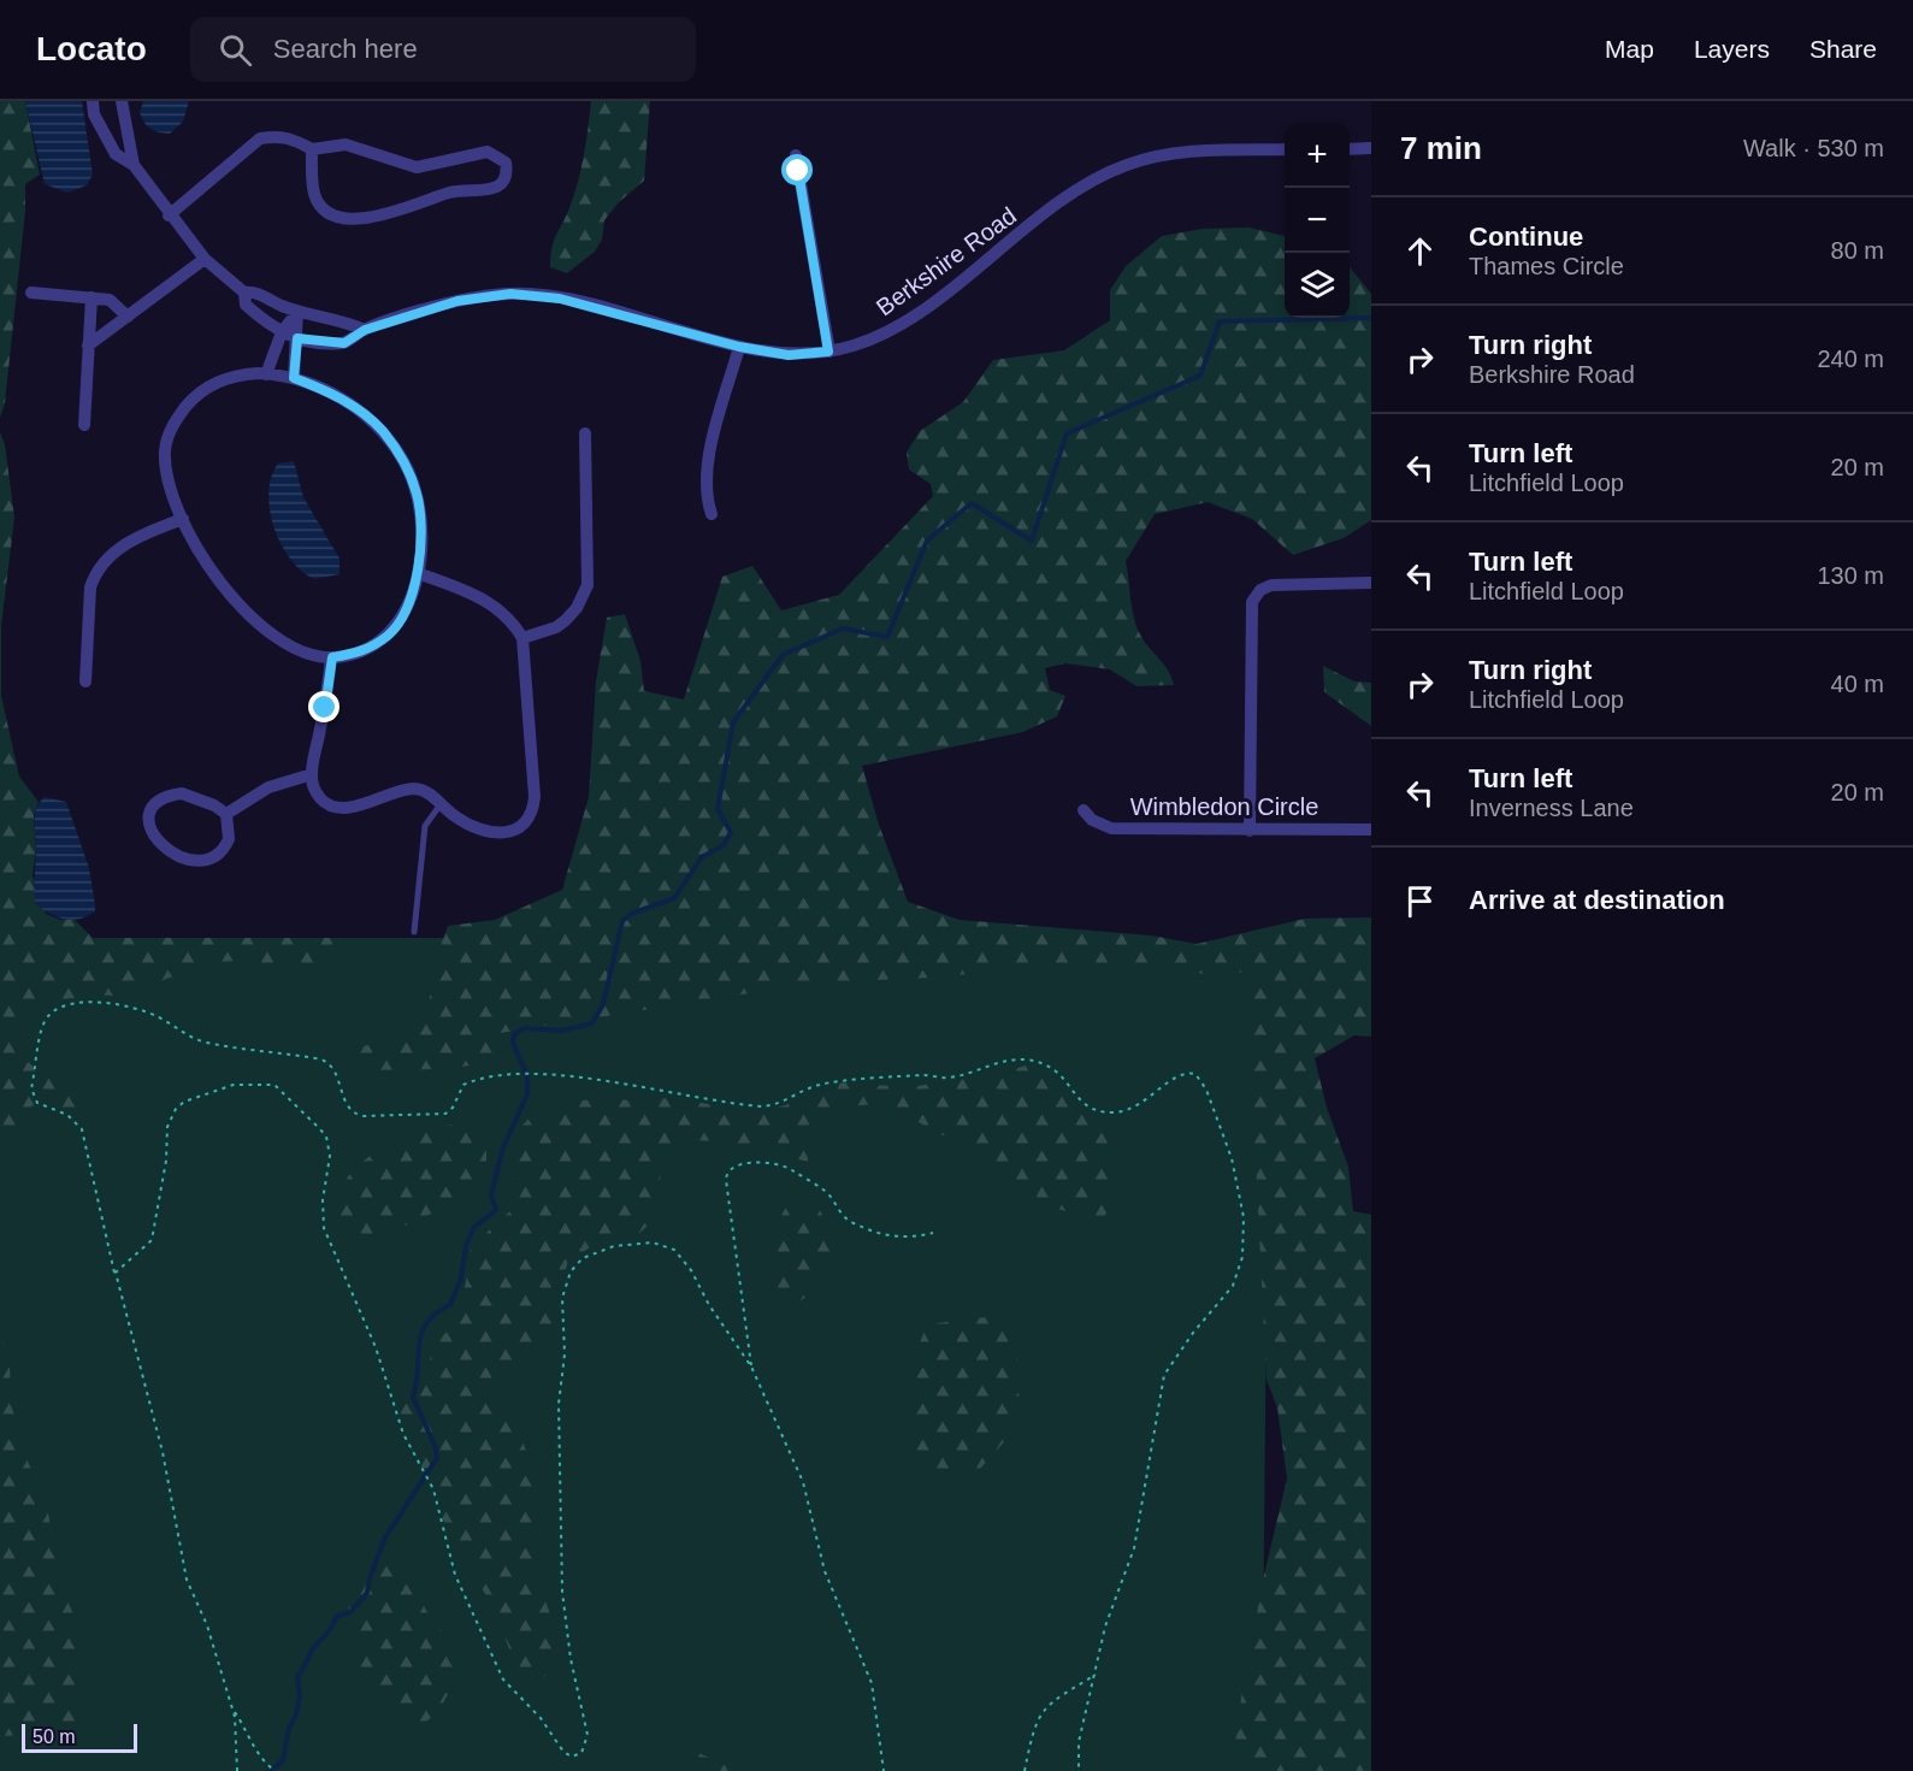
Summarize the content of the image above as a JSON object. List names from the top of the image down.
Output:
{
  "streets": {
    "street": ["Berkshire Road", "Wimbledon Circle"]
  },
  "scale_bar": "50 m",
  "page": {
    "header": "Locato",
    "search": "Search here",
    "nav": ["Map", "Layers", "Share"],
    "heading": ["7 min", "Walk · 530 m"],
    "map_buttons": ["+", "−"],
    "list": [
      ["Continue", "Thames Circle", "80 m"],
      ["Turn right", "Berkshire Road", "240 m"],
      ["Turn left", "Litchfield Loop", "20 m"],
      ["Turn left", "Litchfield Loop", "130 m"],
      ["Turn right", "Litchfield Loop", "40 m"],
      ["Turn left", "Inverness Lane", "20 m"],
      "Arrive at destination"
    ],
    "scale": "50 m"
  }
}
